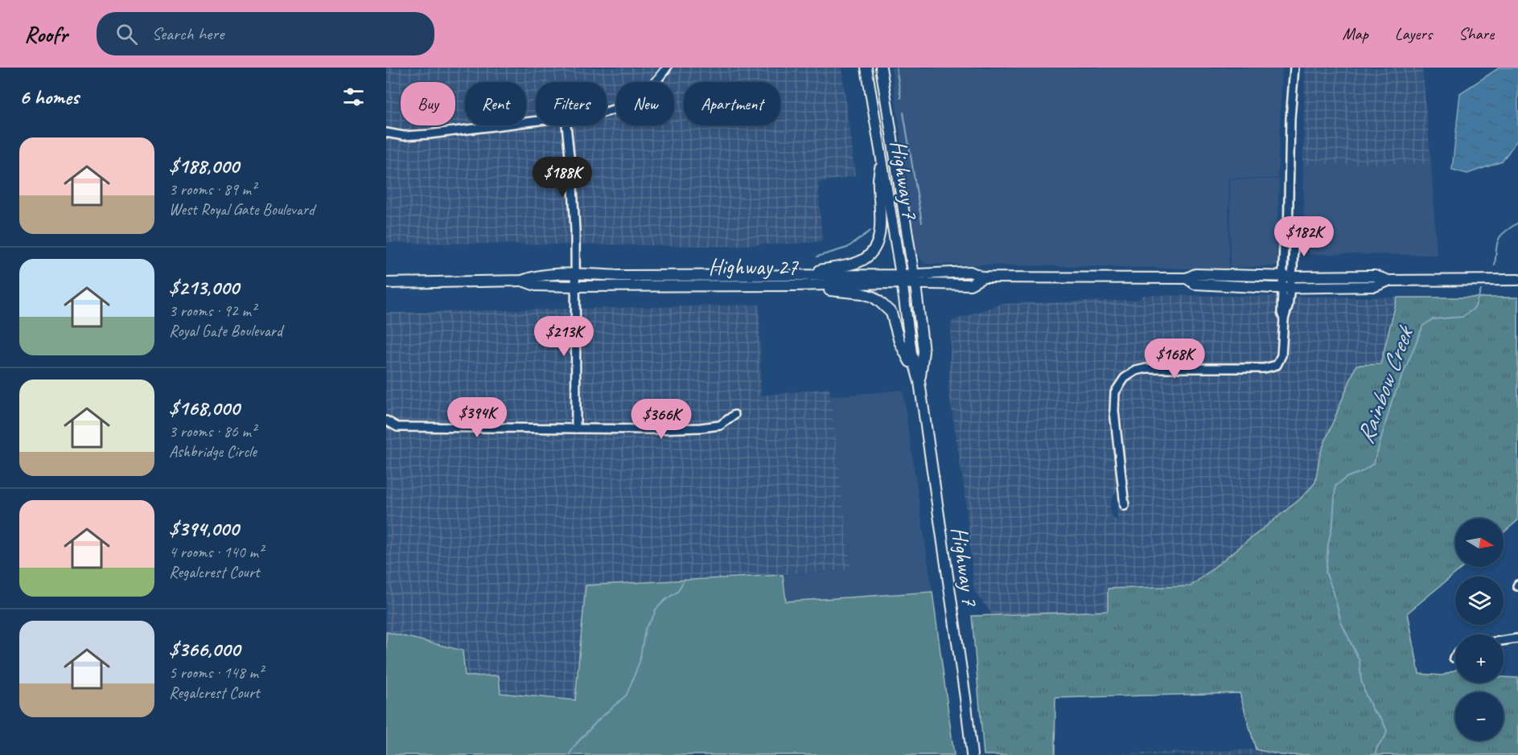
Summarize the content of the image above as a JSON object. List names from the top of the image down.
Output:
{
  "streets": {
    "main road": ["Highway 7", "Highway 27"]
  },
  "crossings": [
    ["Highway 7", "Highway 27"]
  ],
  "water": ["Rainbow Creek"],
  "north": "right",
  "page": {
    "header": "Roofr",
    "search": "Search here",
    "nav": ["Map", "Layers", "Share"],
    "heading": "6 homes",
    "chip": [
      "Buy",
      "Rent",
      "Filters",
      "New",
      "Apartment"
    ],
    "list": [
      {
        "name": "$188,000",
        "note": "3 rooms · 89 m² · West Royal Gate Boulevard"
      },
      {
        "name": "$213,000",
        "note": "3 rooms · 92 m² · Royal Gate Boulevard"
      },
      {
        "name": "$168,000",
        "note": "3 rooms · 86 m² · Ashbridge Circle"
      },
      {
        "name": "$394,000",
        "note": "4 rooms · 140 m² · Regalcrest Court"
      },
      {
        "name": "$366,000",
        "note": "5 rooms · 148 m² · Regalcrest Court"
      }
    ],
    "price": [
      "$188K",
      "$182K",
      "$213K",
      "$168K",
      "$394K",
      "$366K"
    ],
    "map_buttons": ["+", "−"]
  }
}
